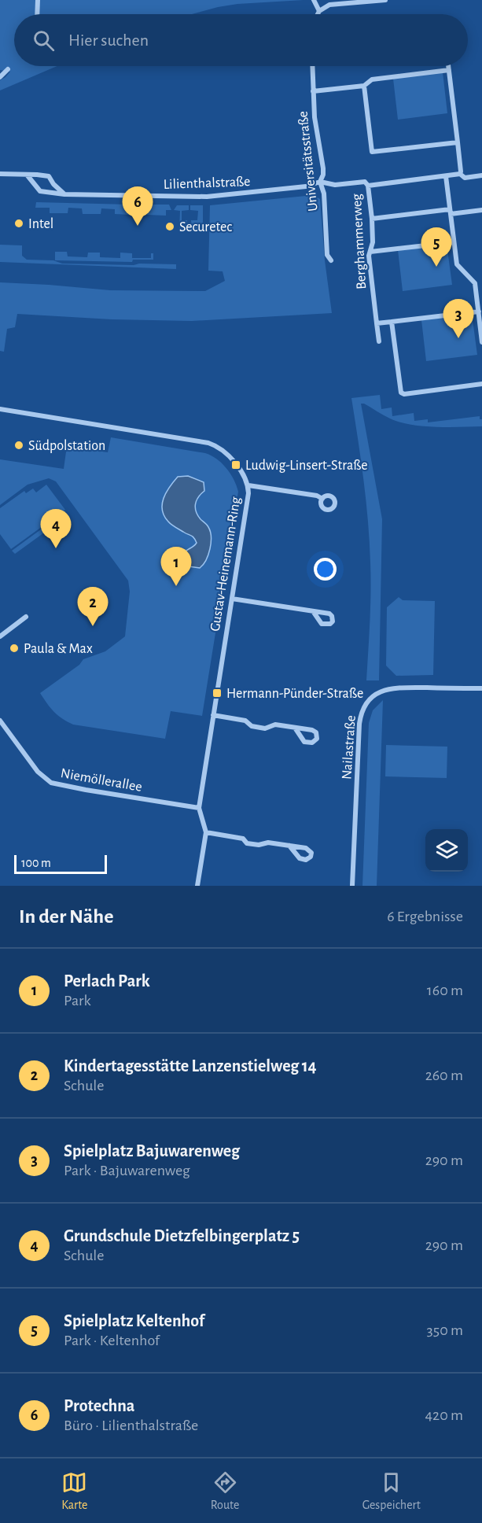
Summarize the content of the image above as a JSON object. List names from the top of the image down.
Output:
{
  "streets": {
    "street": [
      "Universitätsstraße",
      "Lilienthalstraße",
      "Berghammerweg",
      "Gustav-Heinemann-Ring",
      "Nailastraße",
      "Niemöllerallee"
    ]
  },
  "crossings": [
    ["Universitätsstraße", "Lilienthalstraße"],
    ["Lilienthalstraße", "Berghammerweg"],
    ["Gustav-Heinemann-Ring", "Niemöllerallee"]
  ],
  "places": {
    "other": [
      "Intel",
      "Securetec",
      "Südpolstation",
      "Paula & Max"
    ],
    "transit": ["Ludwig-Linsert-Straße", "Hermann-Pünder-Straße"]
  },
  "scale_bar": "100 m",
  "page": {
    "search": "Hier suchen",
    "pins": [
      "6",
      "5",
      "3",
      "4",
      "1",
      "2"
    ],
    "scale": "100 m",
    "heading": ["In der Nähe", "6 Ergebnisse"],
    "list": [
      {
        "mark": "1",
        "name": "Perlach Park",
        "note": "Park",
        "value": "160 m"
      },
      {
        "mark": "2",
        "name": "Kindertagesstätte Lanzenstielweg 14",
        "note": "Schule",
        "value": "260 m"
      },
      {
        "mark": "3",
        "name": "Spielplatz Bajuwarenweg",
        "note": "Park · Bajuwarenweg",
        "value": "290 m"
      },
      {
        "mark": "4",
        "name": "Grundschule Dietzfelbingerplatz 5",
        "note": "Schule",
        "value": "290 m"
      },
      {
        "mark": "5",
        "name": "Spielplatz Keltenhof",
        "note": "Park · Keltenhof",
        "value": "350 m"
      },
      {
        "mark": "6",
        "name": "Protechna",
        "note": "Büro · Lilienthalstraße",
        "value": "420 m"
      }
    ],
    "nav": ["Karte", "Route", "Gespeichert"]
  }
}
